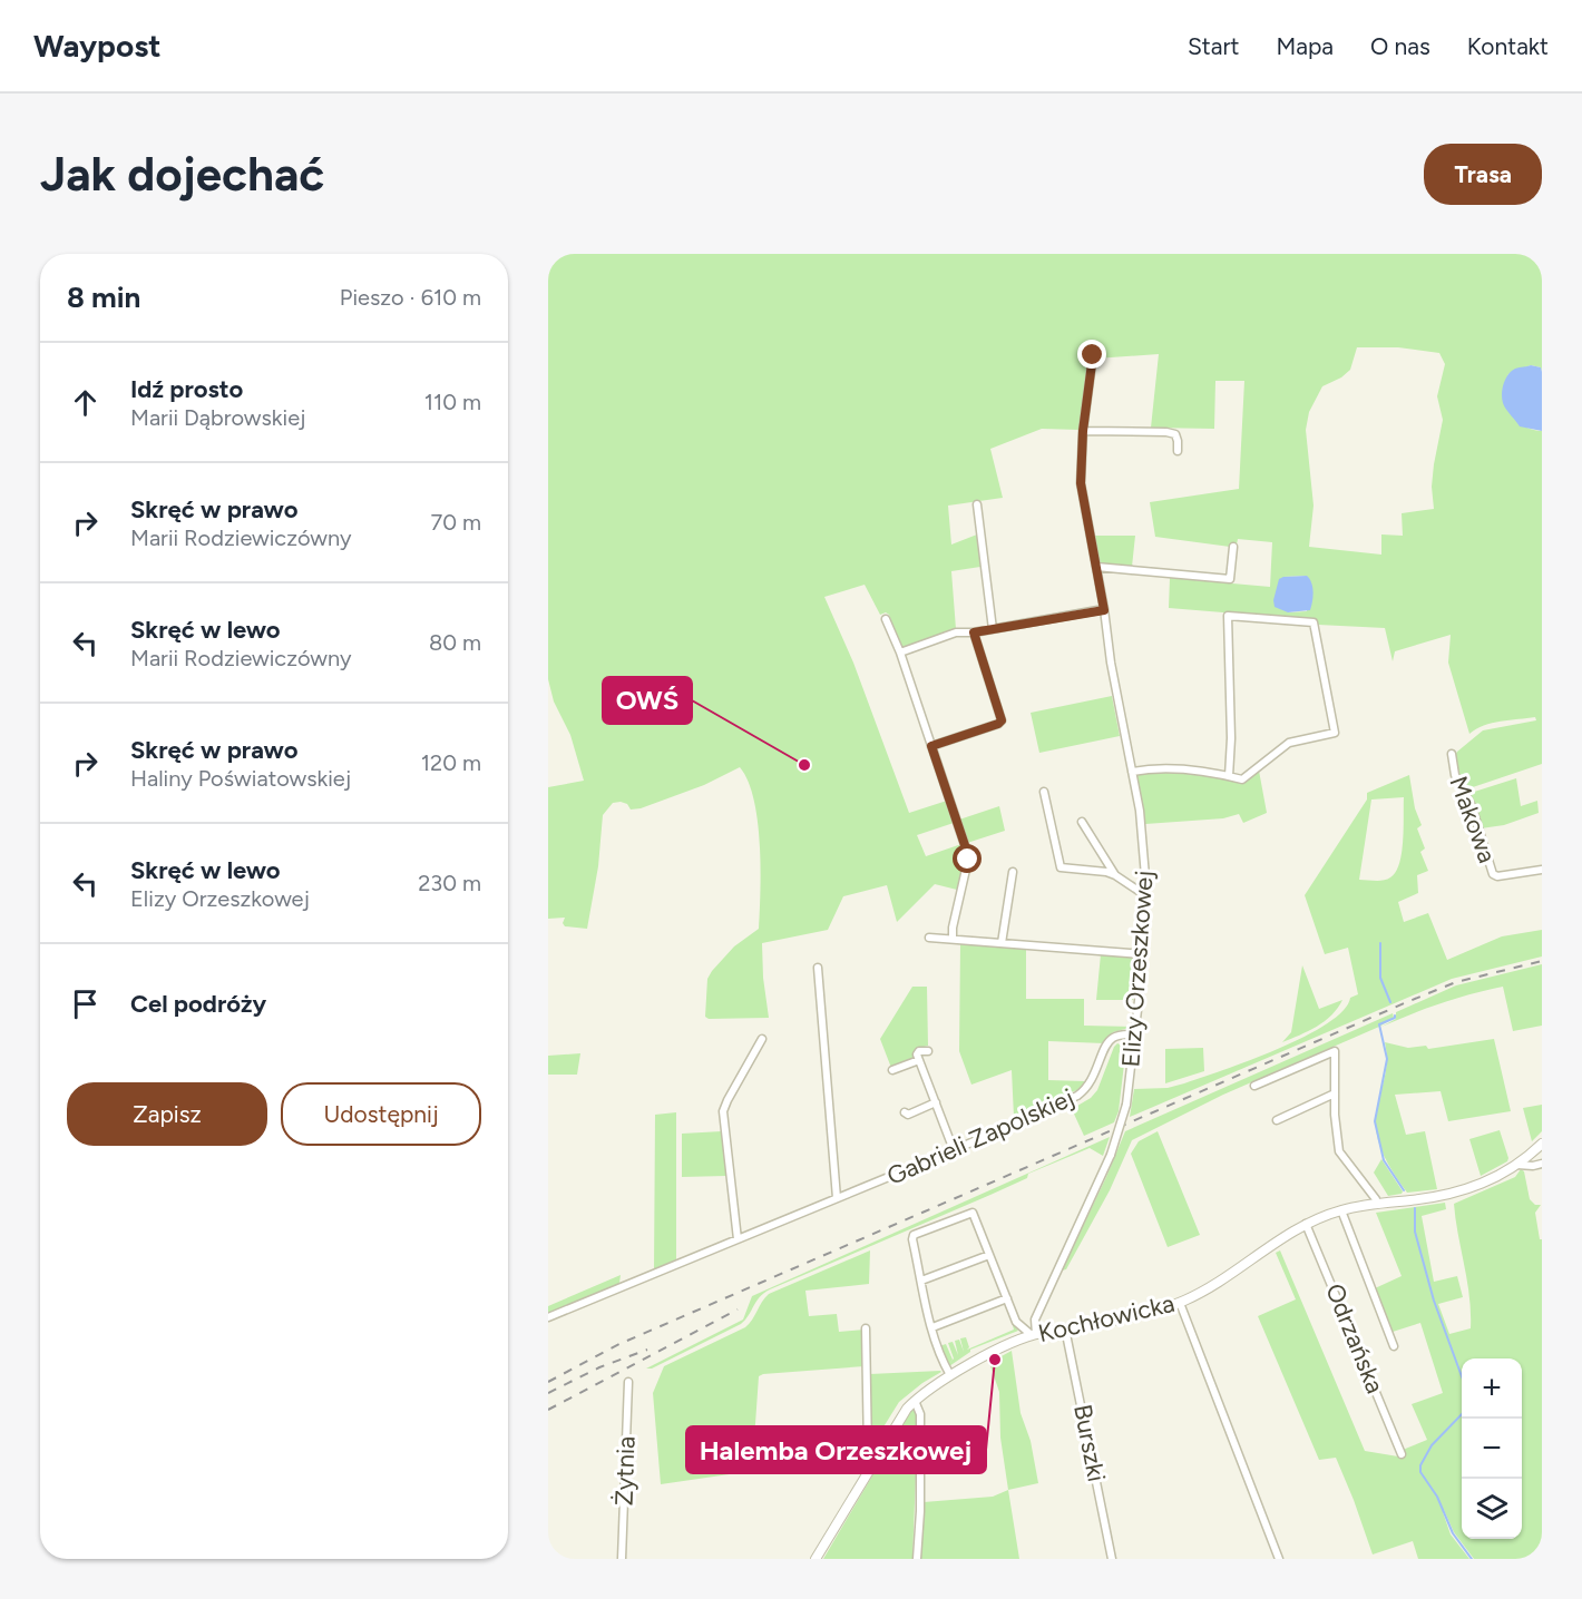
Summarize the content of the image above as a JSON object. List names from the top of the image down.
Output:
{
  "streets": {
    "street": [
      "Makowa",
      "Elizy Orzeszkowej",
      "Gabrieli Zapolskiej",
      "Kochłowicka",
      "Odrzańska",
      "Burszki",
      "Żytnia"
    ]
  },
  "crossings": [
    ["Elizy Orzeszkowej", "Gabrieli Zapolskiej"],
    ["Elizy Orzeszkowej", "Kochłowicka"],
    ["Kochłowicka", "Odrzańska"],
    ["Kochłowicka", "Burszki"]
  ],
  "places": ["OWŚ", "Halemba Orzeszkowej"],
  "page": {
    "header": "Waypost",
    "nav": [
      "Start",
      "Mapa",
      "O nas",
      "Kontakt"
    ],
    "buttons": [
      "Trasa",
      ["Zapisz", "Udostępnij"]
    ],
    "title": "Jak dojechać",
    "heading": ["8 min", "Pieszo · 610 m"],
    "list": [
      ["Idź prosto", "Marii Dąbrowskiej", "110 m"],
      ["Skręć w prawo", "Marii Rodziewiczówny", "70 m"],
      ["Skręć w lewo", "Marii Rodziewiczówny", "80 m"],
      ["Skręć w prawo", "Haliny Poświatowskiej", "120 m"],
      ["Skręć w lewo", "Elizy Orzeszkowej", "230 m"],
      "Cel podróży"
    ],
    "map_buttons": ["+", "−"]
  }
}
